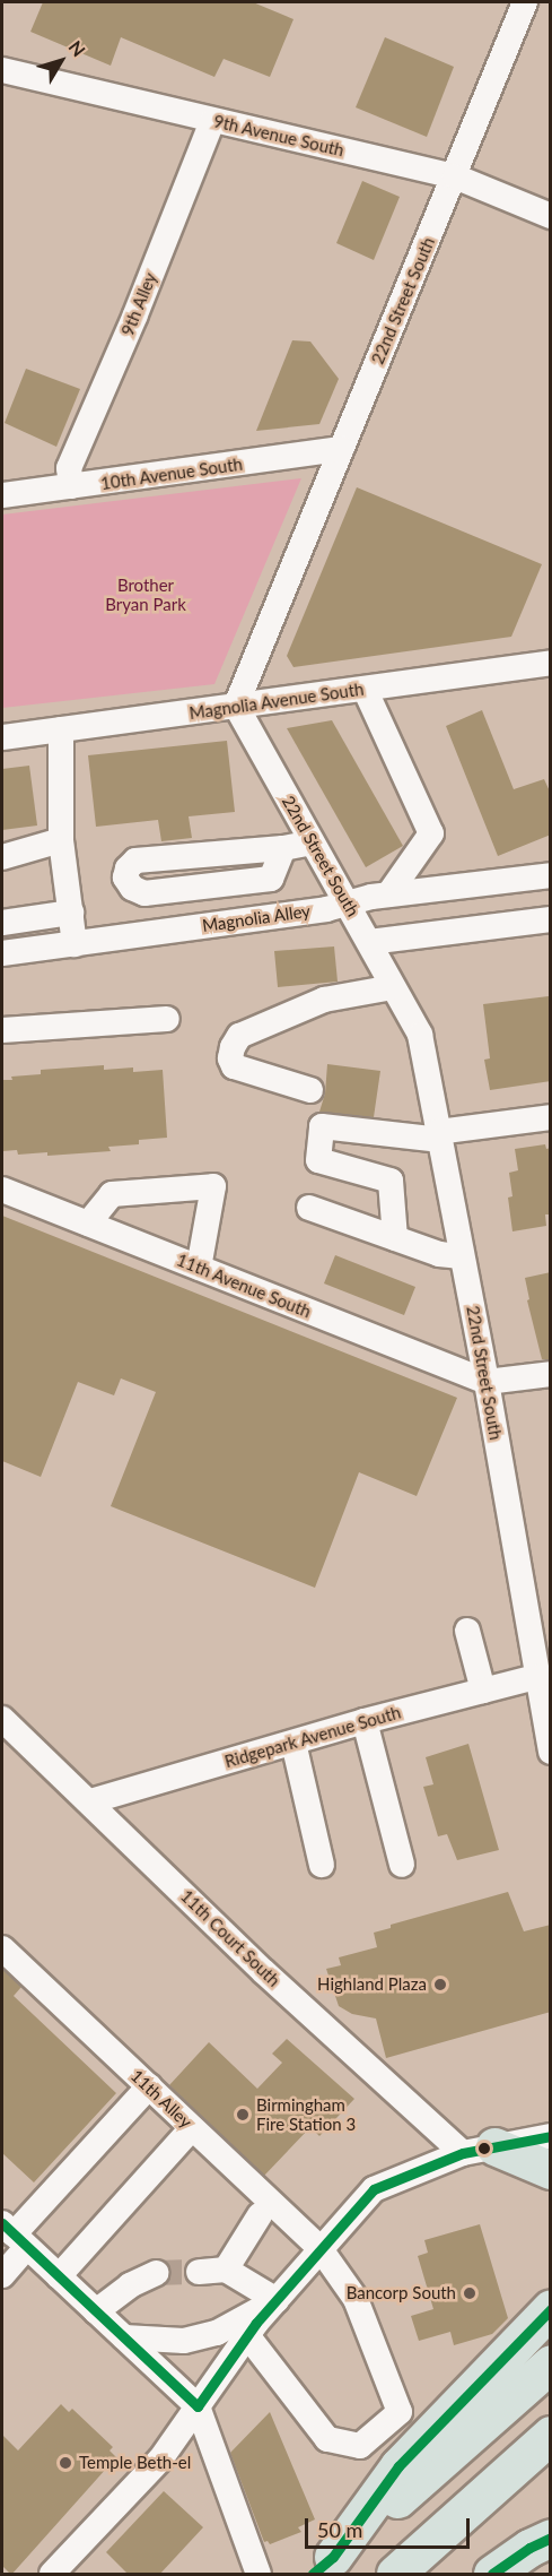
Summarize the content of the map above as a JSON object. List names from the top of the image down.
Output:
{
  "streets": {
    "street": [
      "9th Avenue South",
      "22nd Street South",
      "9th Alley",
      "10th Avenue South",
      "Magnolia Avenue South",
      "Magnolia Alley",
      "11th Avenue South",
      "Ridgepark Avenue South",
      "11th Court South",
      "11th Alley"
    ]
  },
  "crossings": [
    ["9th Avenue South", "22nd Street South"],
    ["9th Avenue South", "9th Alley"],
    ["22nd Street South", "10th Avenue South"],
    ["22nd Street South", "Magnolia Avenue South"],
    ["22nd Street South", "Magnolia Alley"],
    ["22nd Street South", "11th Avenue South"],
    ["22nd Street South", "Ridgepark Avenue South"],
    ["9th Alley", "10th Avenue South"],
    ["Ridgepark Avenue South", "11th Court South"]
  ],
  "parks": ["Brother Bryan Park"],
  "places": [
    "Highland Plaza",
    "Birmingham Fire Station 3",
    "Bancorp South",
    "Temple Beth-el"
  ],
  "scale_bar": "50 m",
  "north": "top right"
}
